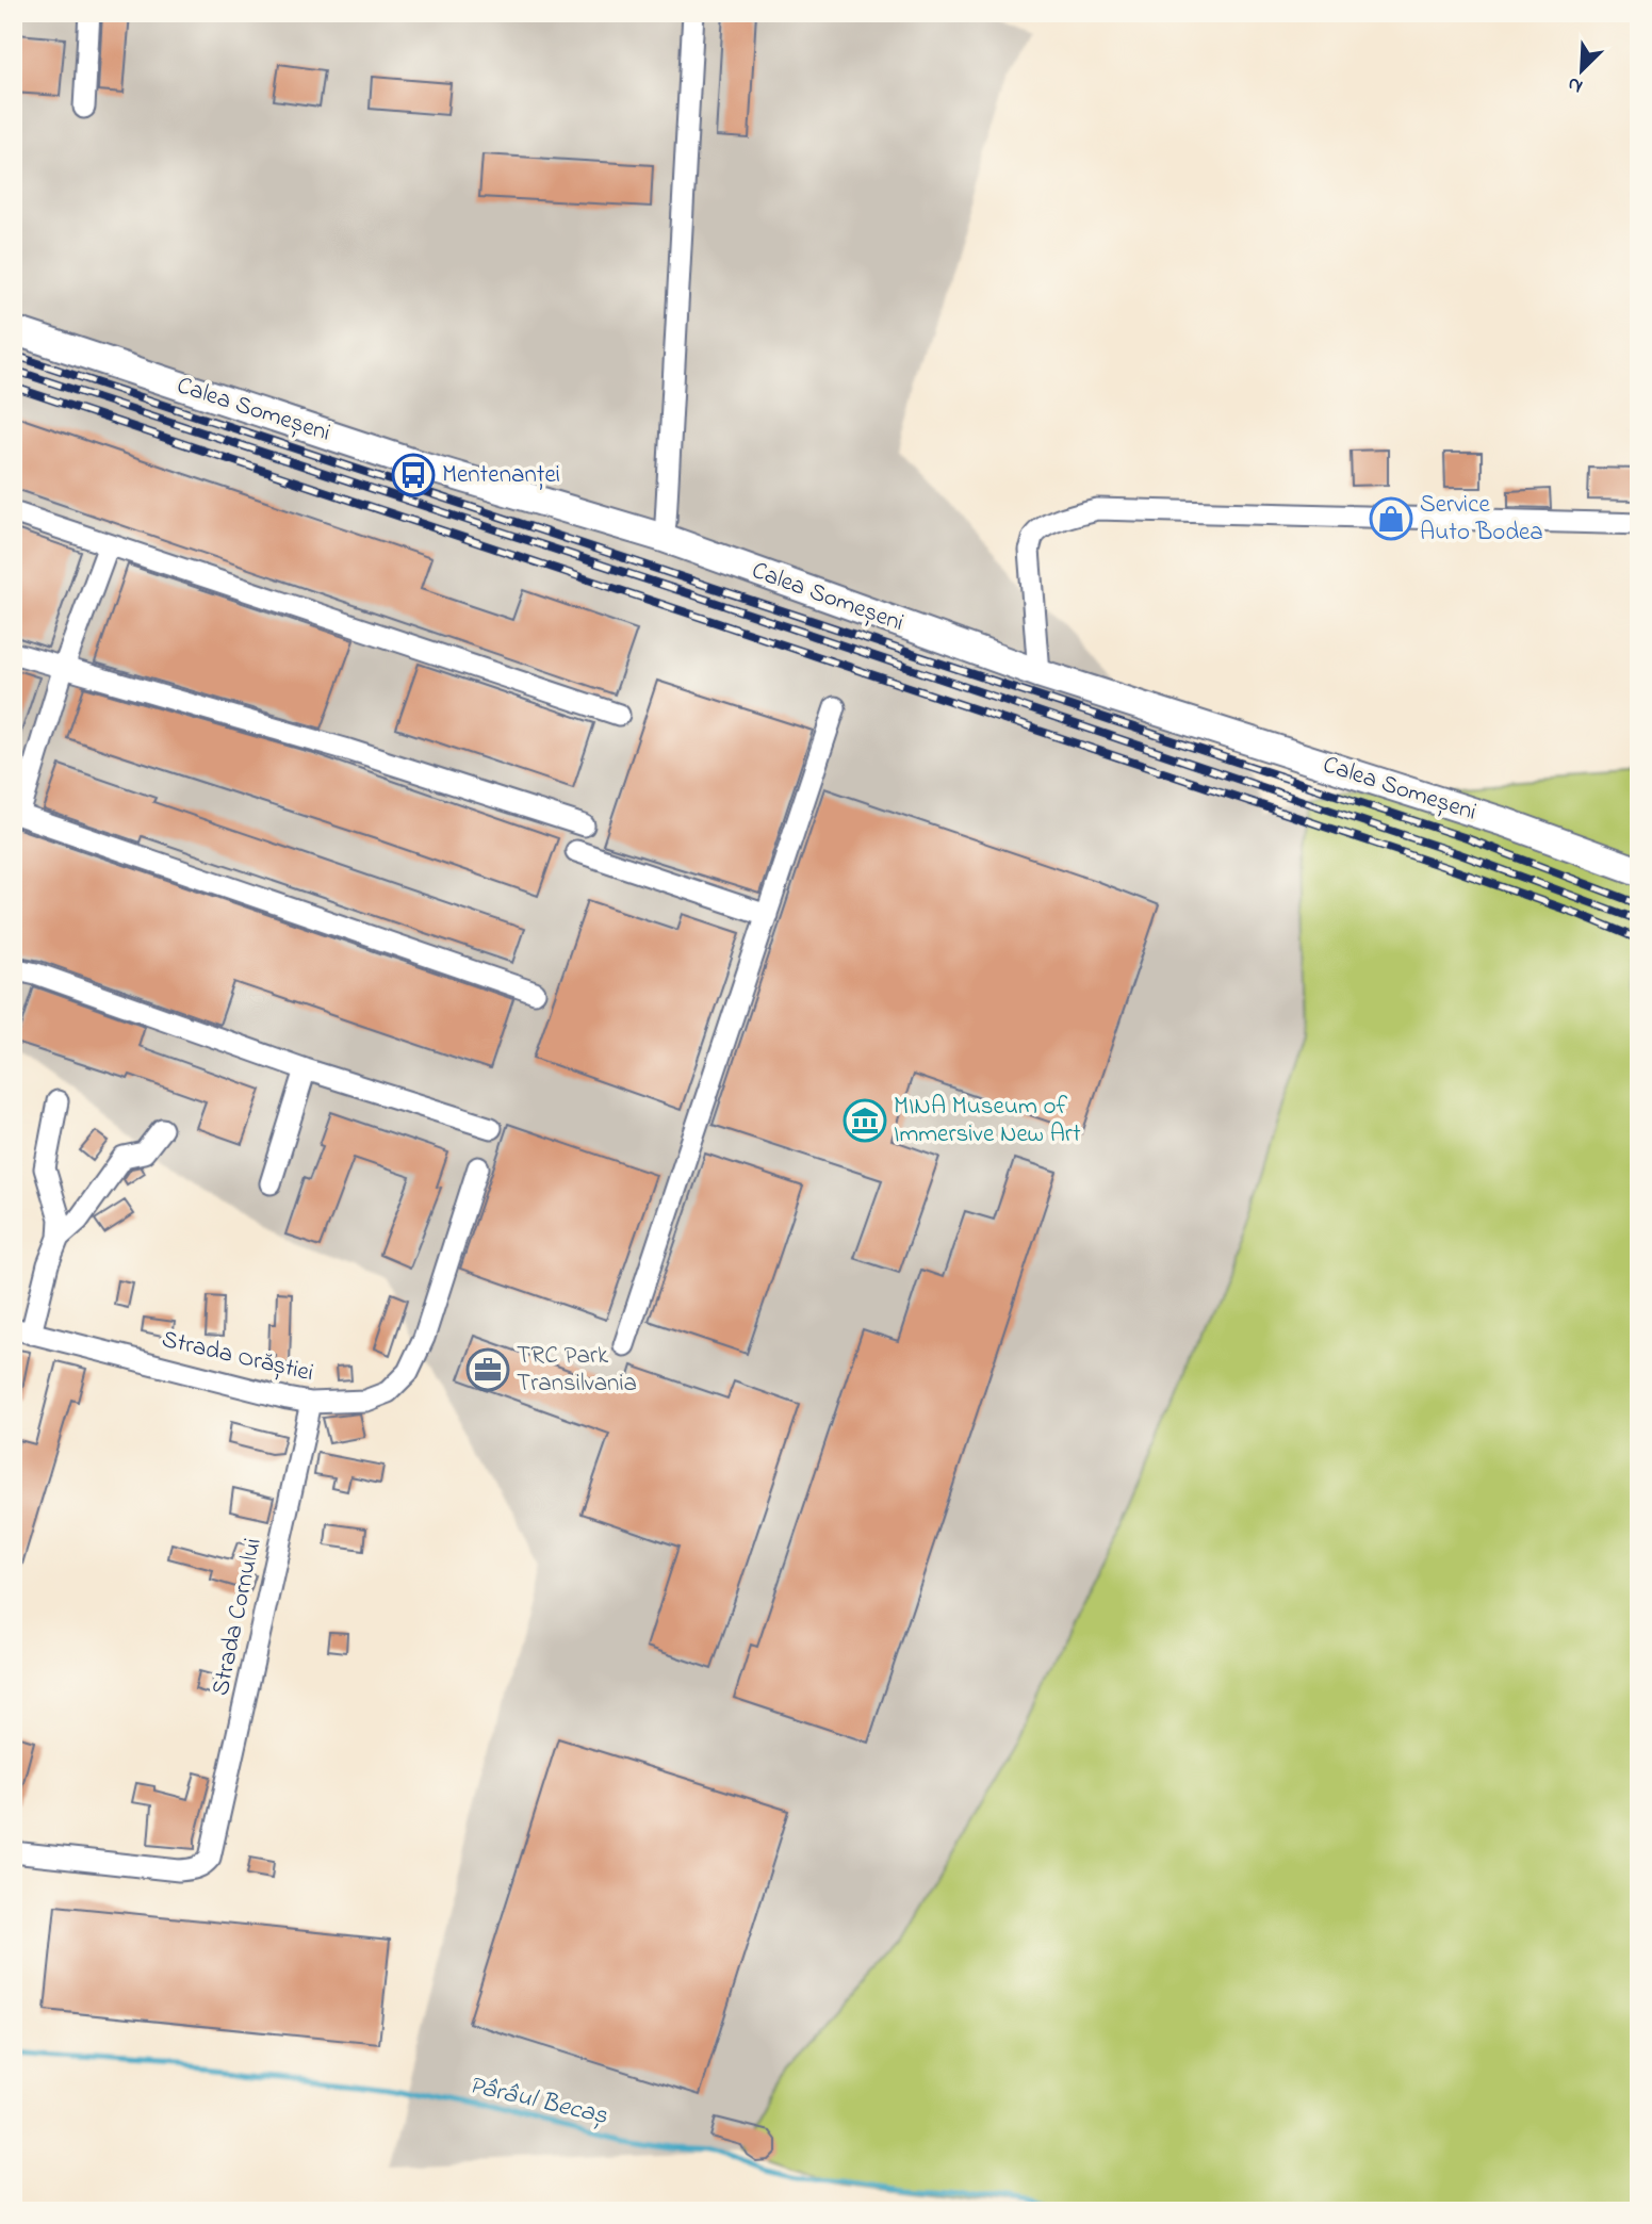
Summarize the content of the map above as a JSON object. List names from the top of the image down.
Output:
{
  "streets": {
    "main road": ["Calea Someșeni"],
    "street": ["Strada Orăștiei", "Strada Cornului"]
  },
  "crossings": [
    ["Strada Orăștiei", "Strada Cornului"]
  ],
  "water": ["Pârâul Becaș"],
  "places": {
    "bus stop": ["Mentenanței"],
    "shop": ["Service Auto Bodea"],
    "museum": ["MINA Museum of Immersive New Art"],
    "office": ["TRC Park Transilvania"]
  },
  "north": "bottom left"
}
